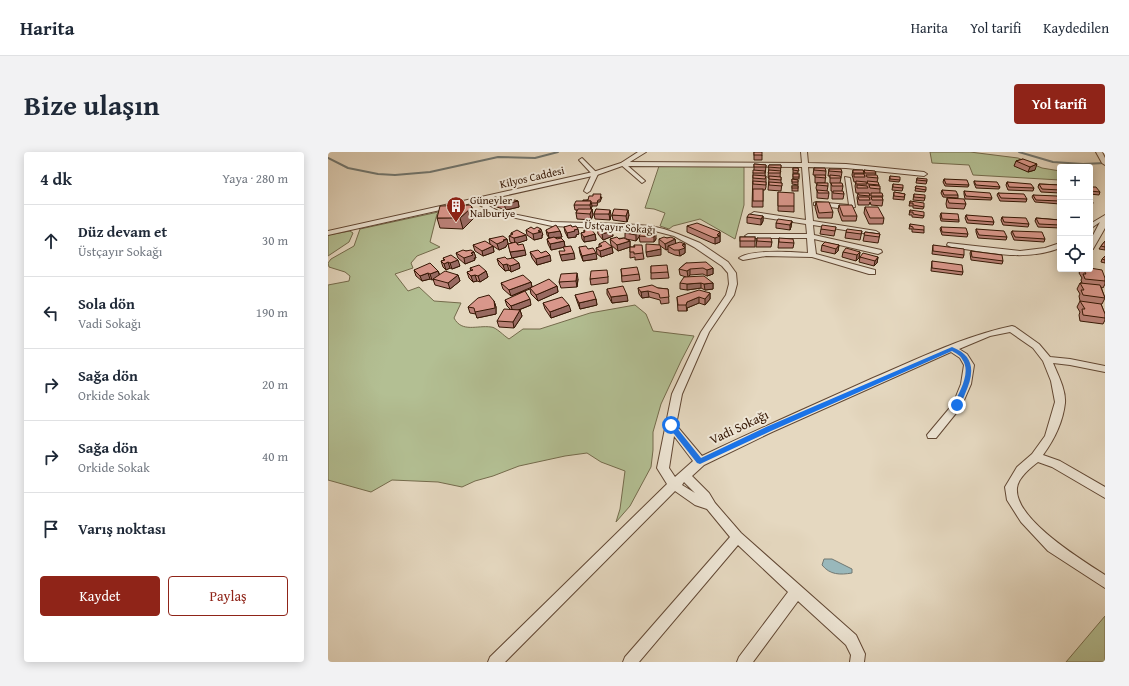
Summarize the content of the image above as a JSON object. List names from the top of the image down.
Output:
{
  "streets": {
    "street": ["Kilyos Caddesi", "Üstçayır Sokağı", "Vadi Sokağı"]
  },
  "crossings": [
    ["Kilyos Caddesi", "Üstçayır Sokağı"],
    ["Üstçayır Sokağı", "Vadi Sokağı"]
  ],
  "places": {
    "building": ["Güneyler Nalburiye"]
  },
  "page": {
    "header": "Harita",
    "nav": ["Harita", "Yol tarifi", "Kaydedilen"],
    "title": "Bize ulaşın",
    "buttons": [
      "Yol tarifi",
      ["Kaydet", "Paylaş"]
    ],
    "heading": ["4 dk", "Yaya · 280 m"],
    "map_buttons": ["+", "−"],
    "list": [
      ["Düz devam et", "Üstçayır Sokağı", "30 m"],
      ["Sola dön", "Vadi Sokağı", "190 m"],
      ["Sağa dön", "Orkide Sokak", "20 m"],
      ["Sağa dön", "Orkide Sokak", "40 m"],
      "Varış noktası"
    ]
  }
}
